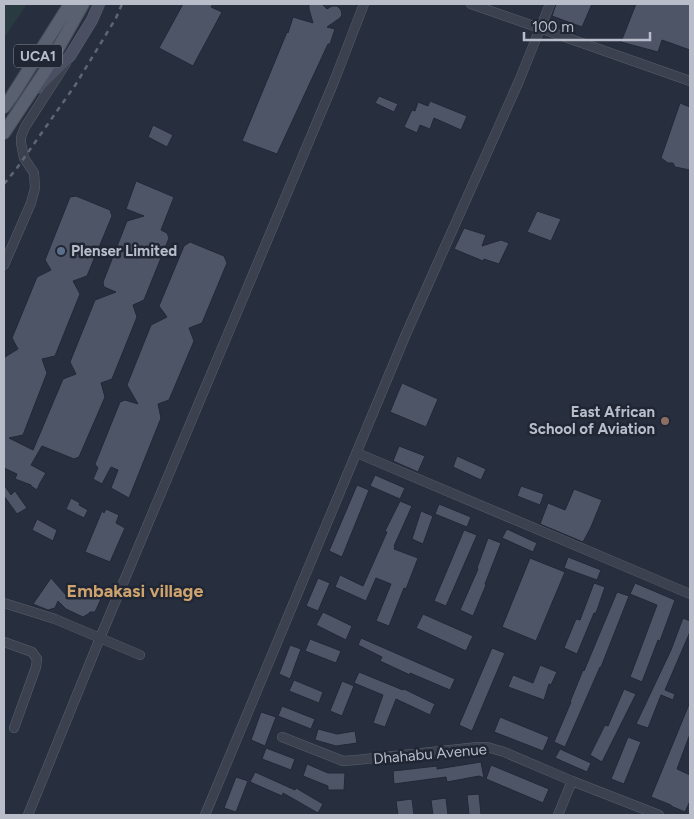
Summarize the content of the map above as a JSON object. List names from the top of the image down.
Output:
{
  "streets": {
    "main road": ["UCA1"],
    "street": ["Dhahabu Avenue"]
  },
  "districts": ["Embakasi village"],
  "places": ["Plenser Limited", "East African School of Aviation"],
  "scale_bar": "100 m"
}
